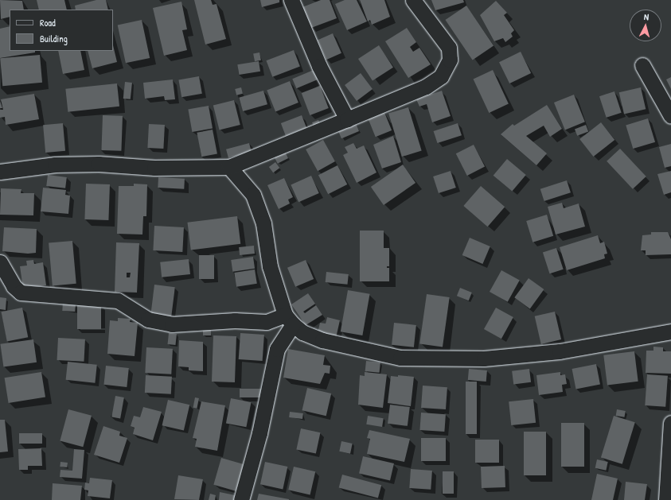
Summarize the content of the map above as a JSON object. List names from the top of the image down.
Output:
{
  "legend": ["Road", "Building"],
  "north": "top"
}
